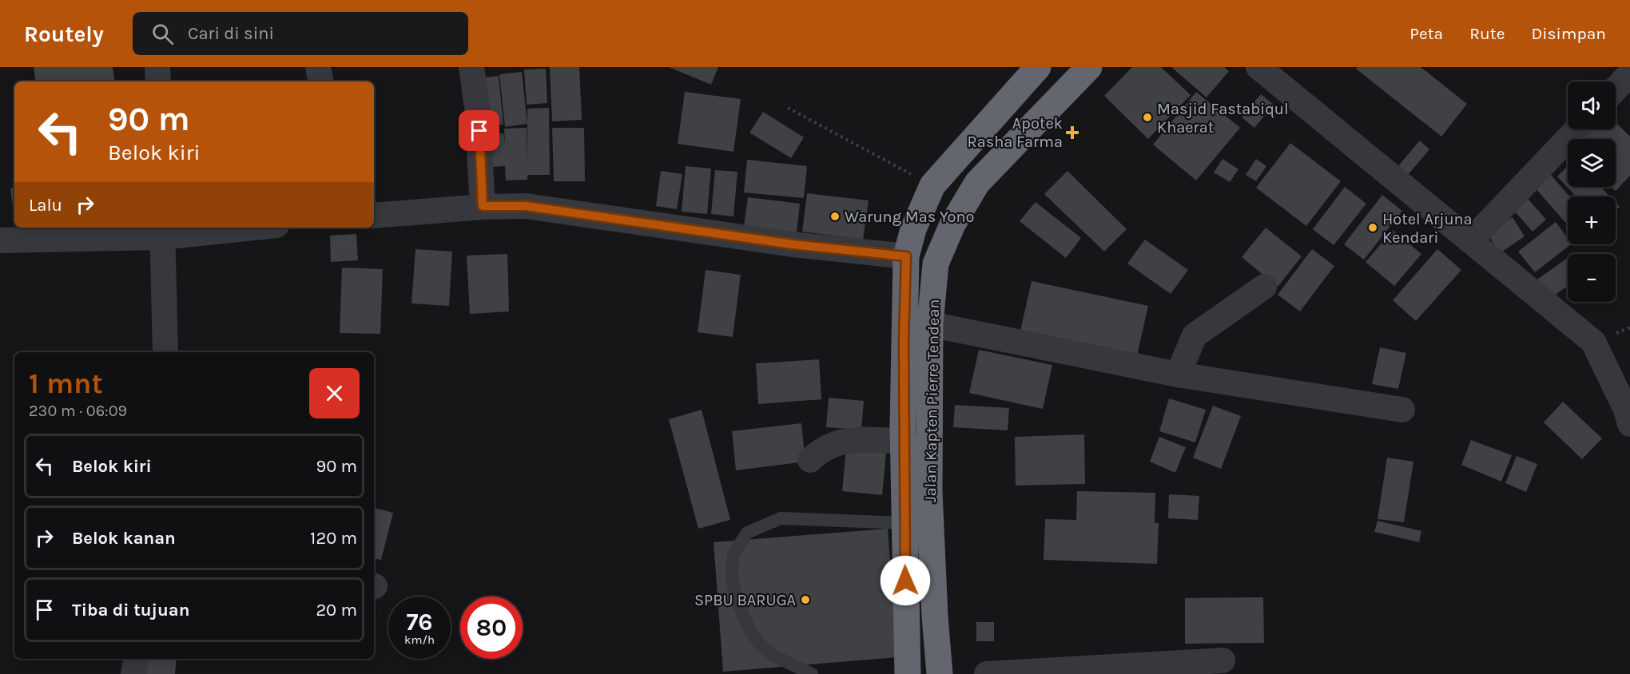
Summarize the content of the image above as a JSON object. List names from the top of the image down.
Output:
{
  "streets": {
    "highway": ["Jalan Kapten Pierre Tendean"]
  },
  "places": {
    "other": [
      "Masjid Fastabiqul Khaerat",
      "Warung Mas Yono",
      "Hotel Arjuna Kendari",
      "SPBU BARUGA"
    ],
    "health": ["Apotek Rasha Farma"]
  },
  "page": {
    "header": "Routely",
    "search": "Cari di sini",
    "nav": ["Peta", "Rute", "Disimpan"],
    "map_buttons": ["+", "−"],
    "turn": ["90 m", "Belok kiri"],
    "then": "Lalu",
    "heading": ["1 mnt", "230 m · 06:09"],
    "list": [
      {
        "name": "Belok kiri",
        "value": "90 m"
      },
      {
        "name": "Belok kanan",
        "value": "120 m"
      },
      {
        "name": "Tiba di tujuan",
        "value": "20 m"
      }
    ],
    "speed": "76 km/h",
    "limit": "80"
  }
}
